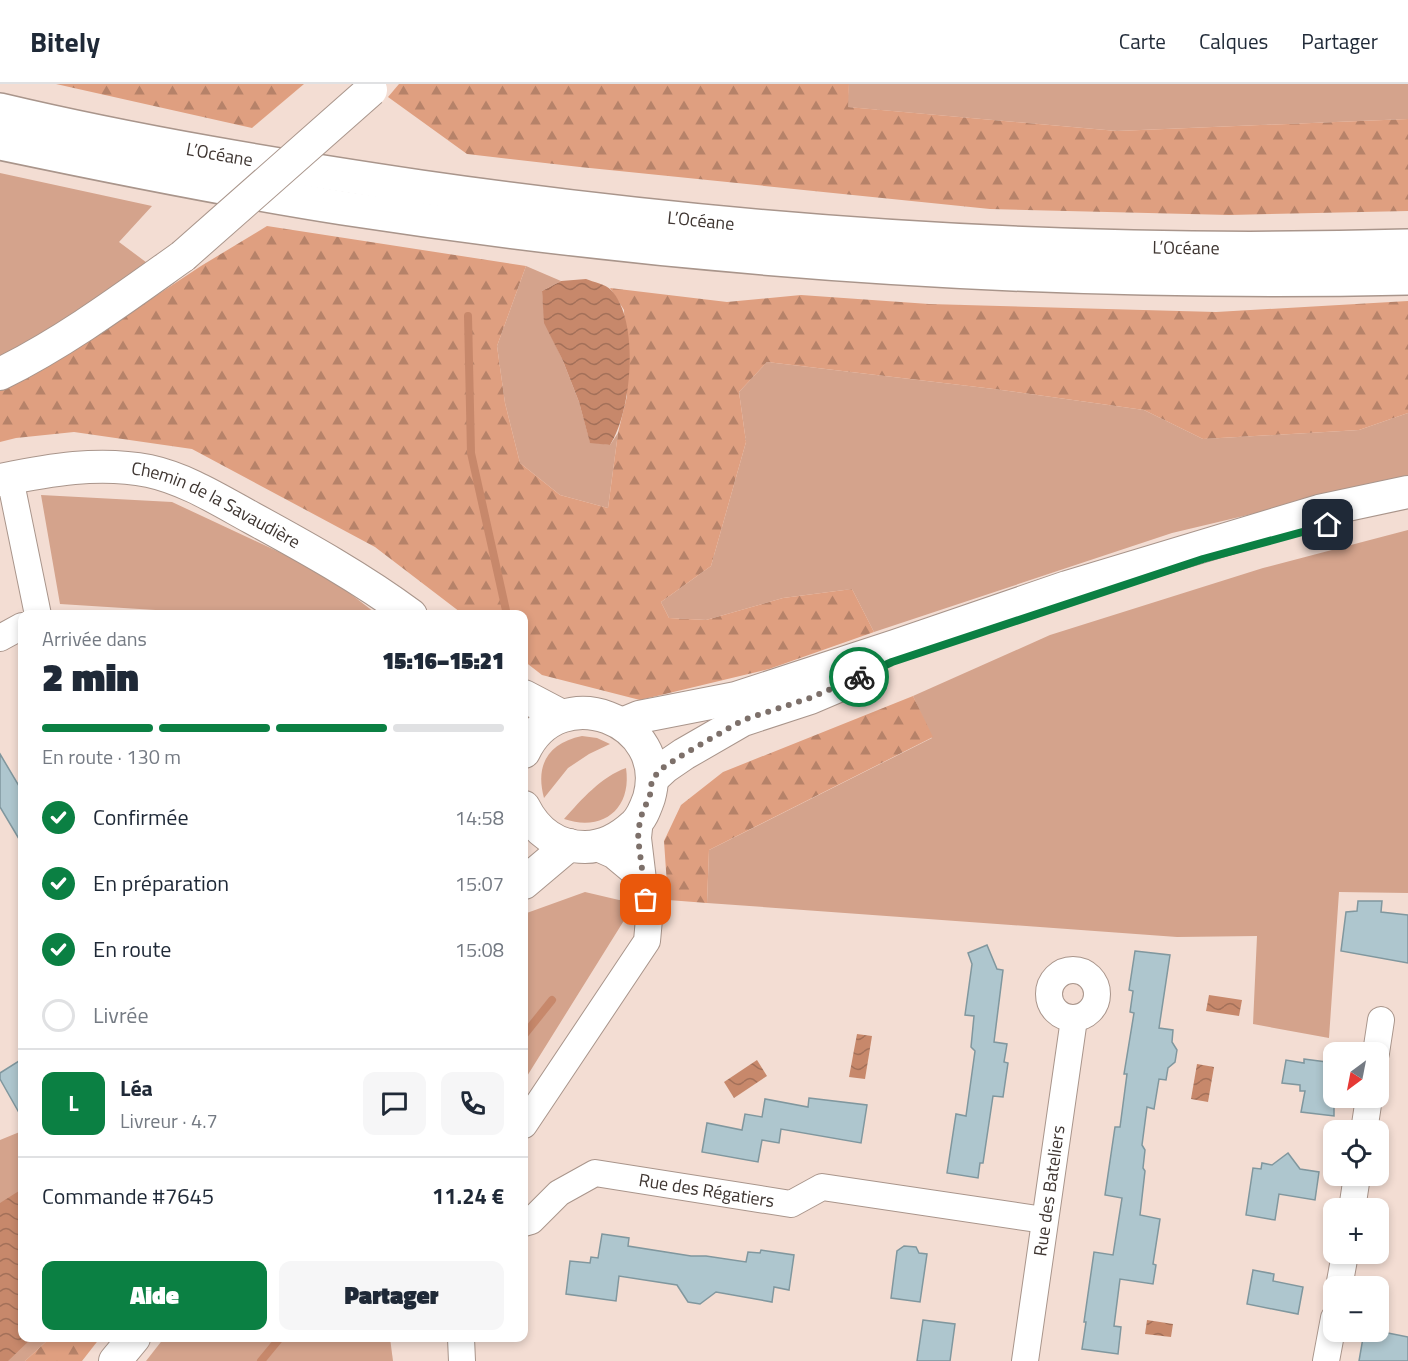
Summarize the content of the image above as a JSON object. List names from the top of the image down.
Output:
{
  "streets": {
    "highway": ["L’Océane"],
    "main road": ["Chemin de la Savaudière"],
    "street": ["Rue des Bateliers", "Rue des Régatiers"]
  },
  "crossings": [
    ["Rue des Bateliers", "Rue des Régatiers"]
  ],
  "north": "bottom left",
  "page": {
    "header": "Bitely",
    "nav": ["Carte", "Calques", "Partager"],
    "heading": ["2 min", "Arrivée dans", "15:16–15:21"],
    "panel": [
      "Léa",
      "Livreur · 4.7",
      "Commande #7645",
      "11.24 €"
    ],
    "bar": "En route · 130 m",
    "list": [
      ["Confirmée", "14:58"],
      ["En préparation", "15:07"],
      ["En route", "15:08"],
      "Livrée"
    ],
    "map_buttons": ["+", "−"],
    "round": "L",
    "buttons": ["Aide", "Partager"]
  }
}
